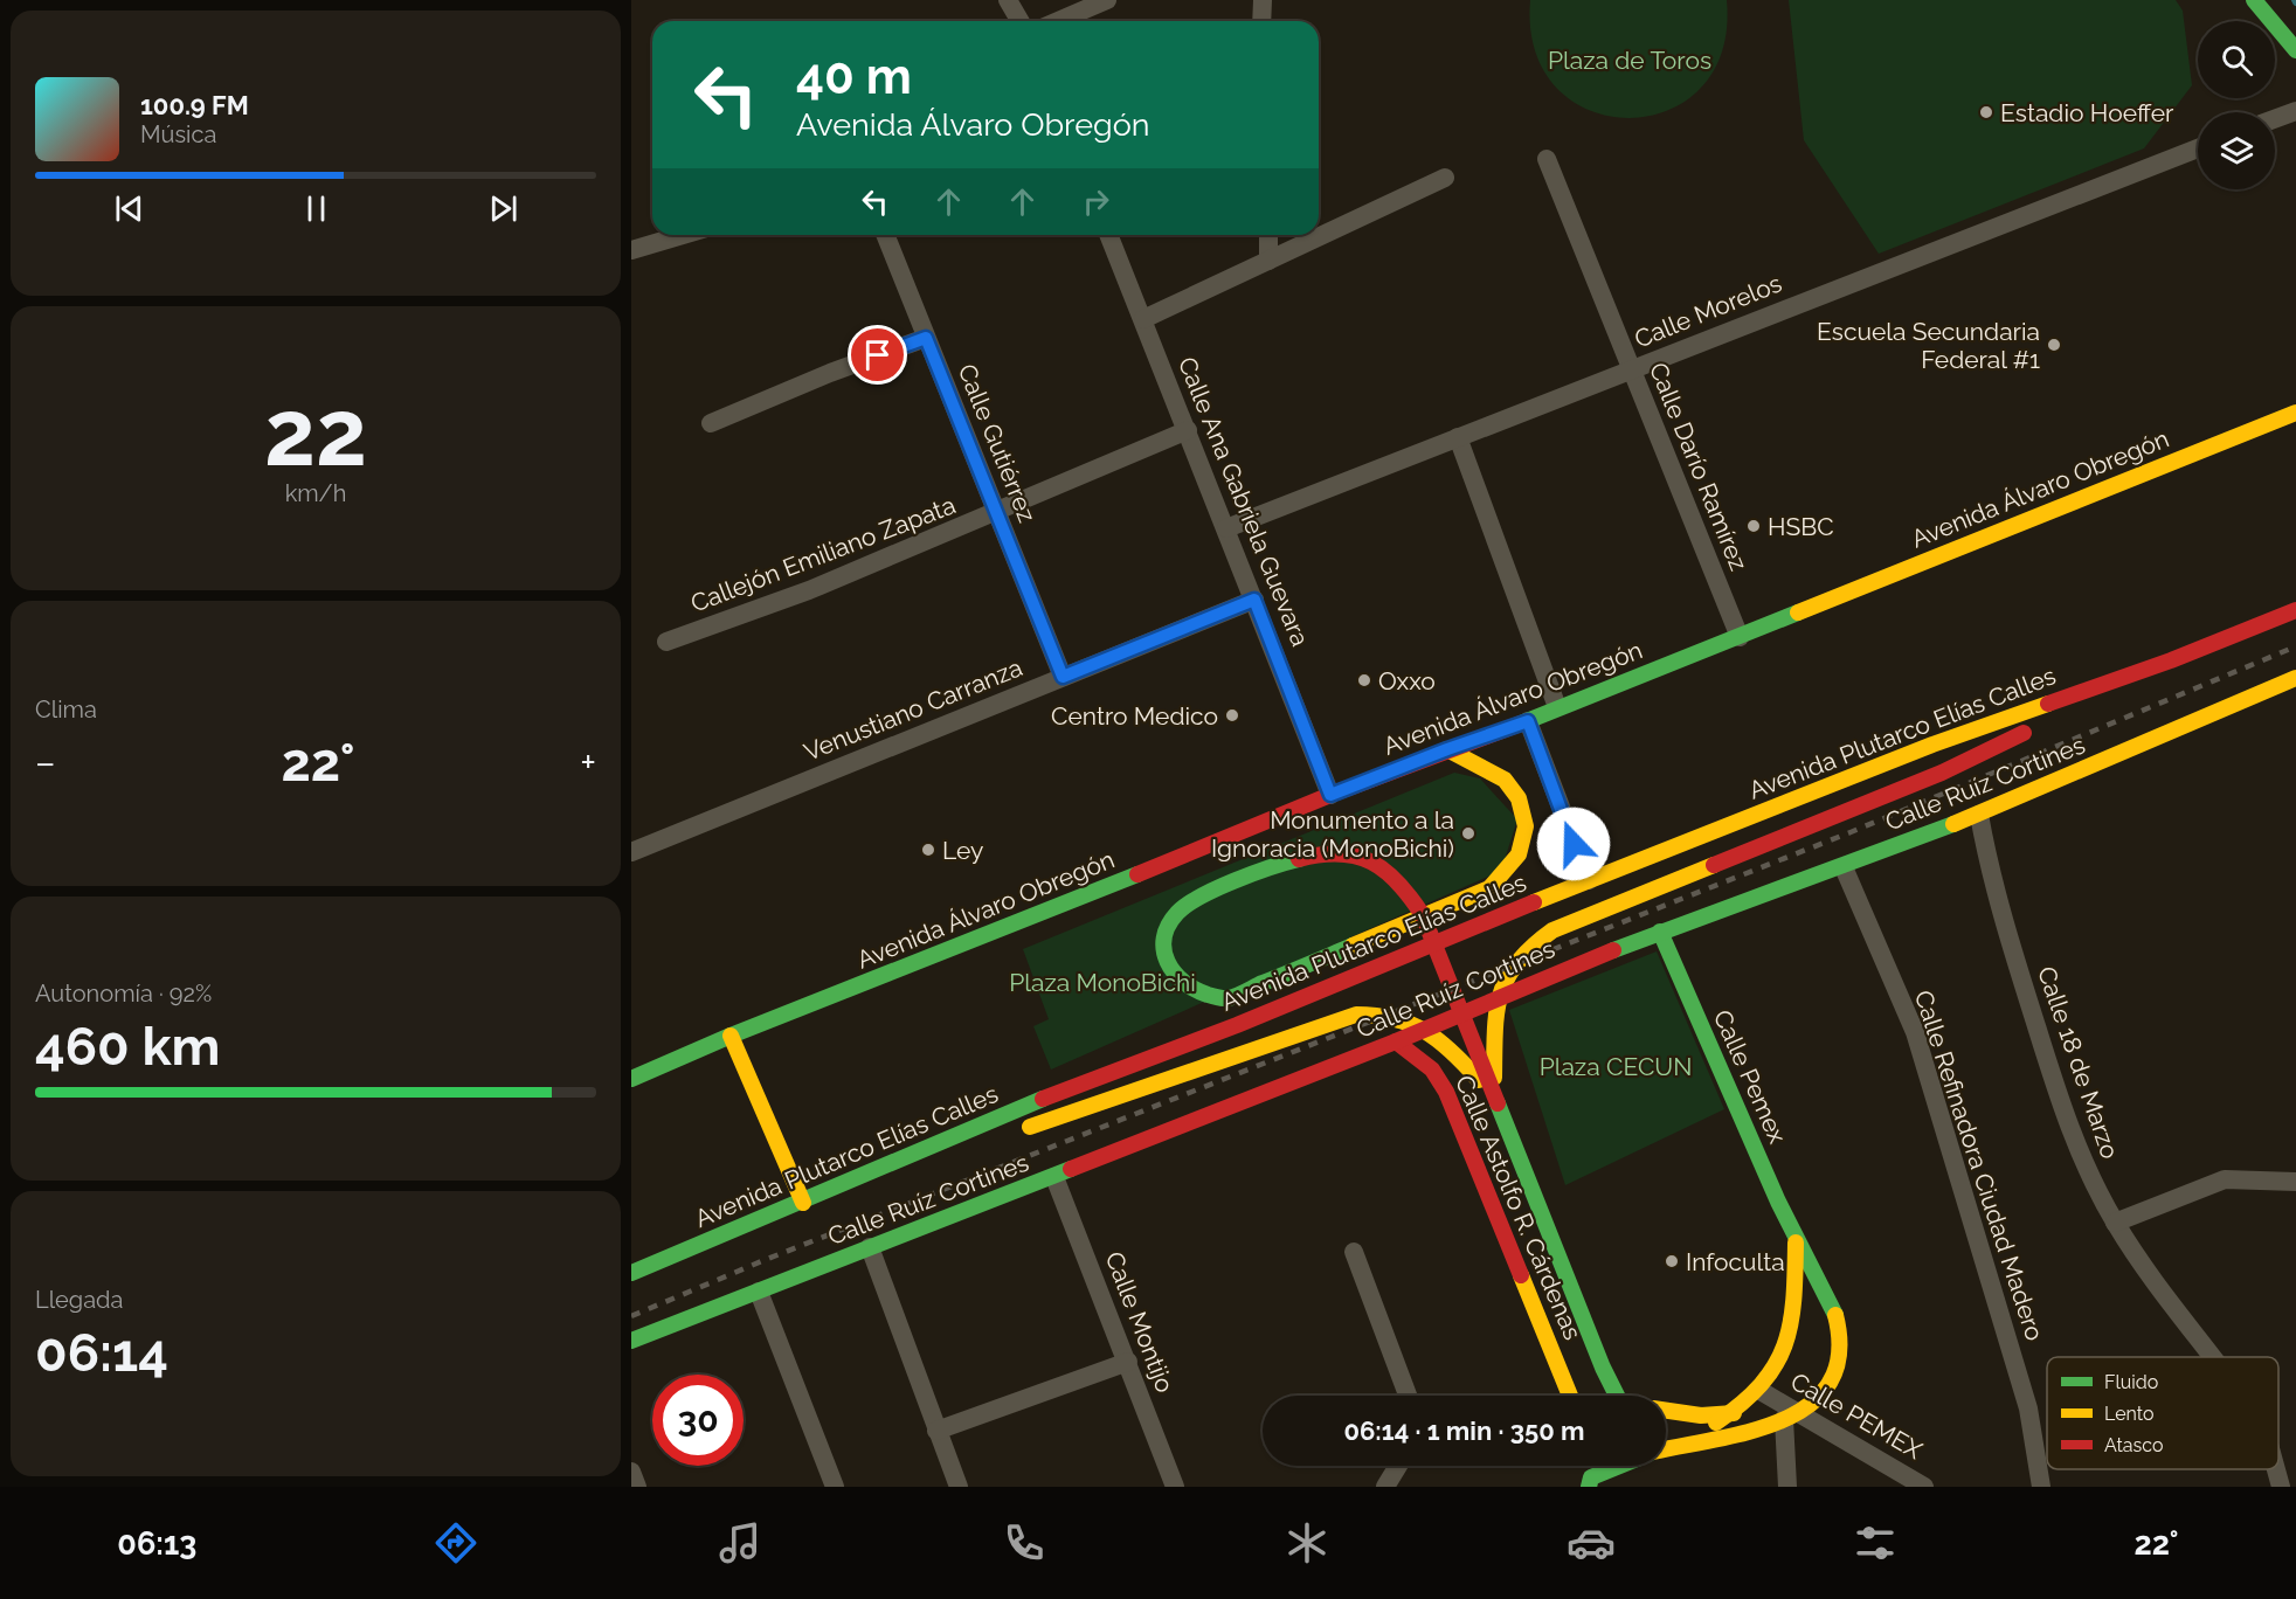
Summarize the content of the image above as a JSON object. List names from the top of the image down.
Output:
{
  "streets": {
    "main road": [
      "Avenida Álvaro Obregón",
      "Avenida Plutarco Elías Calles",
      "Calle Ruíz Cortines",
      "Calle Pemex",
      "Calle Astolfo R. Cárdenas"
    ],
    "street": [
      "Calle Morelos",
      "Calle Gutiérrez",
      "Calle Darío Ramírez",
      "Calle Ana Gabriela Guevara",
      "Callejón Emiliano Zapata",
      "Venustiano Carranza",
      "Calle 18 de Marzo",
      "Calle Refinadora Ciudad Madero",
      "Calle Montijo",
      "Calle PEMEX"
    ]
  },
  "crossings": [
    ["Calle Morelos", "Calle Darío Ramírez"],
    ["Calle Morelos", "Calle Ana Gabriela Guevara"],
    ["Calle Gutiérrez", "Callejón Emiliano Zapata"],
    ["Calle Gutiérrez", "Venustiano Carranza"],
    ["Calle Darío Ramírez", "Avenida Álvaro Obregón"],
    ["Avenida Álvaro Obregón", "Calle Ana Gabriela Guevara"],
    ["Calle Ana Gabriela Guevara", "Callejón Emiliano Zapata"],
    ["Calle Ana Gabriela Guevara", "Venustiano Carranza"],
    ["Calle Ruíz Cortines", "Calle 18 de Marzo"],
    ["Calle Ruíz Cortines", "Calle Pemex"],
    ["Calle Ruíz Cortines", "Calle Refinadora Ciudad Madero"],
    ["Calle Ruíz Cortines", "Calle Astolfo R. Cárdenas"],
    ["Calle Ruíz Cortines", "Calle Montijo"]
  ],
  "parks": ["Plaza de Toros", "Plaza MonoBichi", "Plaza CECUN"],
  "places": [
    "Estadio Hoeffer",
    "Escuela Secundaria Federal #1",
    "HSBC",
    "Oxxo",
    "Centro Medico",
    "Monumento a la Ignoracia (MonoBichi)",
    "Ley",
    "Infoculta"
  ],
  "legend": ["Fluido", "Lento", "Atasco"],
  "page": {
    "turn": ["40 m", "Avenida Álvaro Obregón"],
    "song": ["100.9 FM", "Música"],
    "tile": [
      ["22", "km/h"],
      "Clima",
      ["Autonomía · 92%", "460 km"],
      ["Llegada", "06:14"]
    ],
    "heat": ["−", "22°", "+"],
    "limit": "30",
    "trip": "06:14 · 1 min · 350 m",
    "tabs": ["06:13", "22°"]
  }
}
